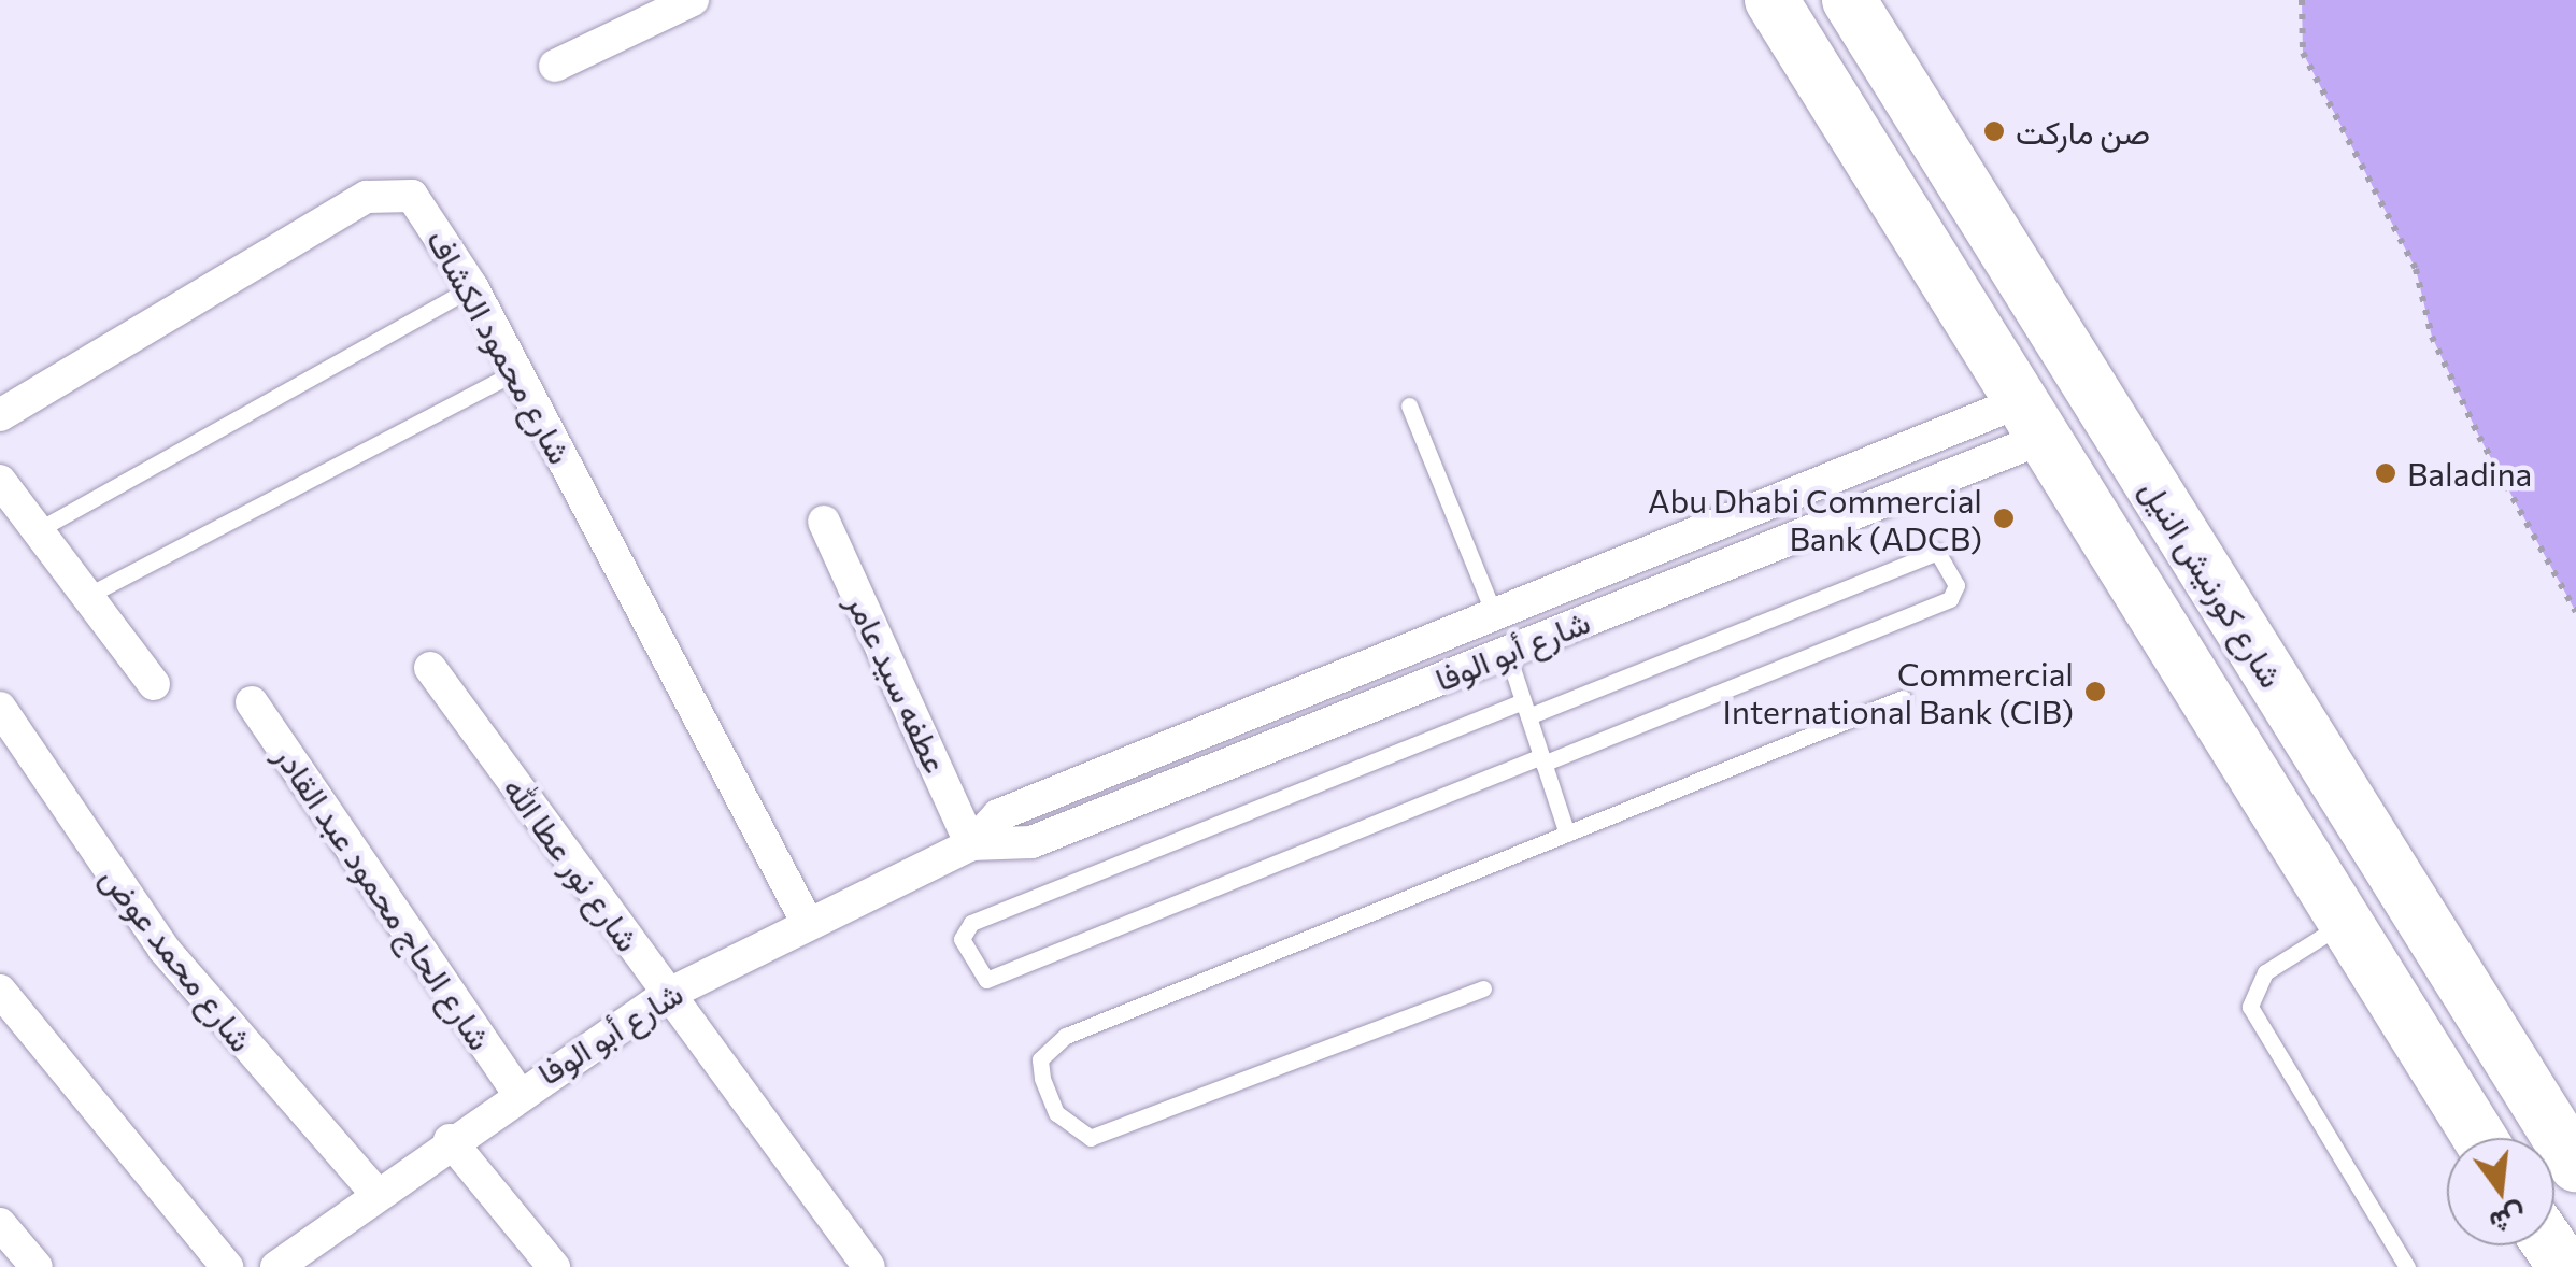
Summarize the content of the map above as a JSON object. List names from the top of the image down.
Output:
{
  "streets": {
    "highway": ["شارع كورنيش النيل"],
    "street": [
      "شارع محمود الكشاف",
      "شارع أبو الوفا",
      "عطفه سيد عامر",
      "شارع نور عطا الله",
      "شارع الحاج محمود عبد القادر",
      "شارع محمد عوض"
    ]
  },
  "crossings": [
    ["شارع محمود الكشاف", "شارع أبو الوفا"],
    ["شارع كورنيش النيل", "شارع أبو الوفا"],
    ["شارع أبو الوفا", "عطفه سيد عامر"],
    ["شارع أبو الوفا", "شارع نور عطا الله"],
    ["شارع أبو الوفا", "شارع الحاج محمود عبد القادر"],
    ["شارع أبو الوفا", "شارع محمد عوض"]
  ],
  "places": [
    "صن ماركت",
    "Baladina",
    "Abu Dhabi Commercial Bank (ADCB)",
    "Commercial International Bank (CIB)"
  ],
  "north": "bottom"
}
